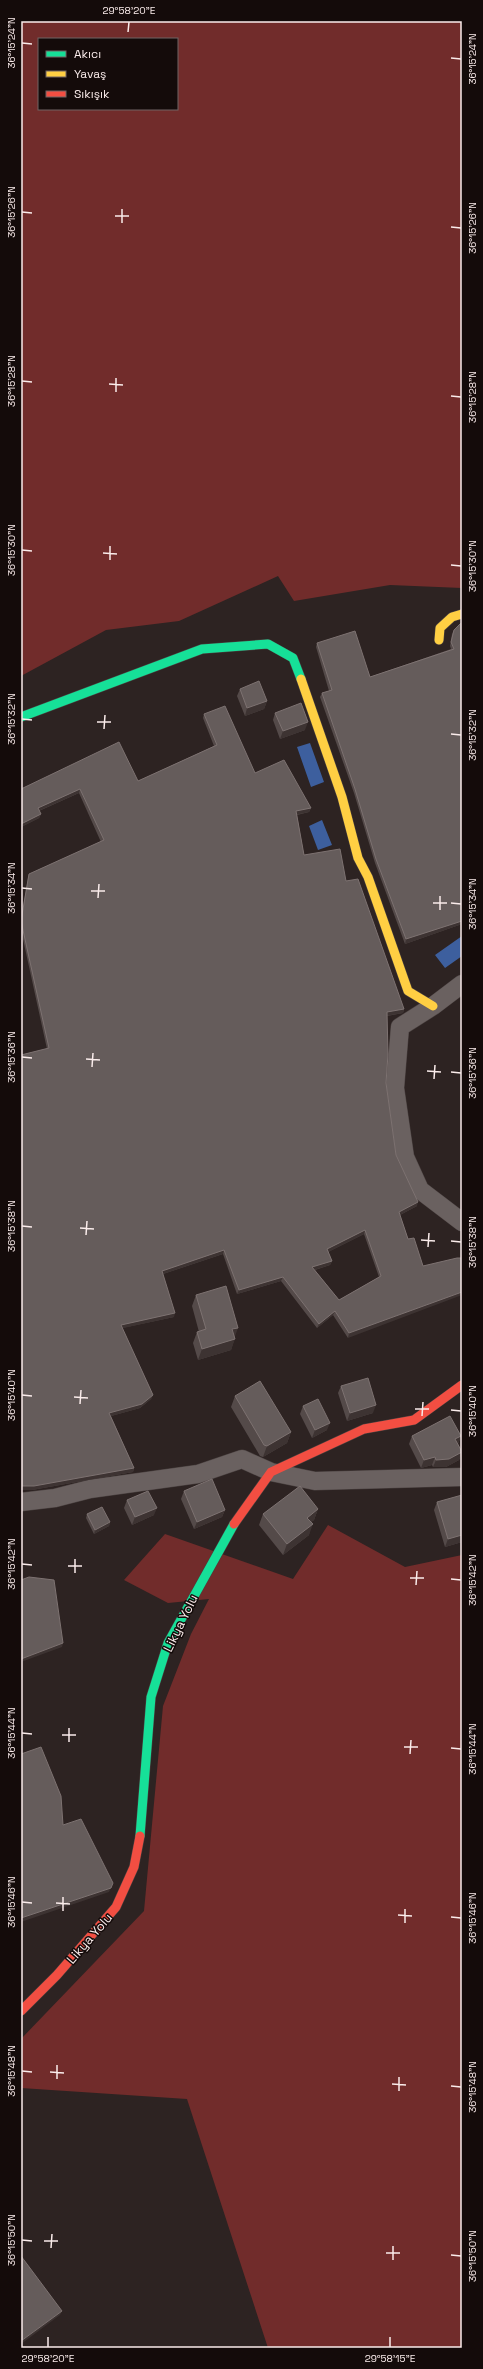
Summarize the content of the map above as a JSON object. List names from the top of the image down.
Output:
{
  "streets": {
    "street": ["Likya Yolu"]
  },
  "legend": ["Akıcı", "Yavaş", "Sıkışık"],
  "coordinates": [
    "29°58'20\"E",
    "36°15'24\"N",
    "36°15'26\"N",
    "36°15'28\"N",
    "36°15'30\"N",
    "36°15'32\"N",
    "36°15'34\"N",
    "36°15'36\"N",
    "36°15'38\"N",
    "36°15'40\"N",
    "36°15'42\"N",
    "36°15'44\"N",
    "36°15'46\"N",
    "36°15'48\"N",
    "36°15'50\"N",
    "29°58'15\"E"
  ]
}
